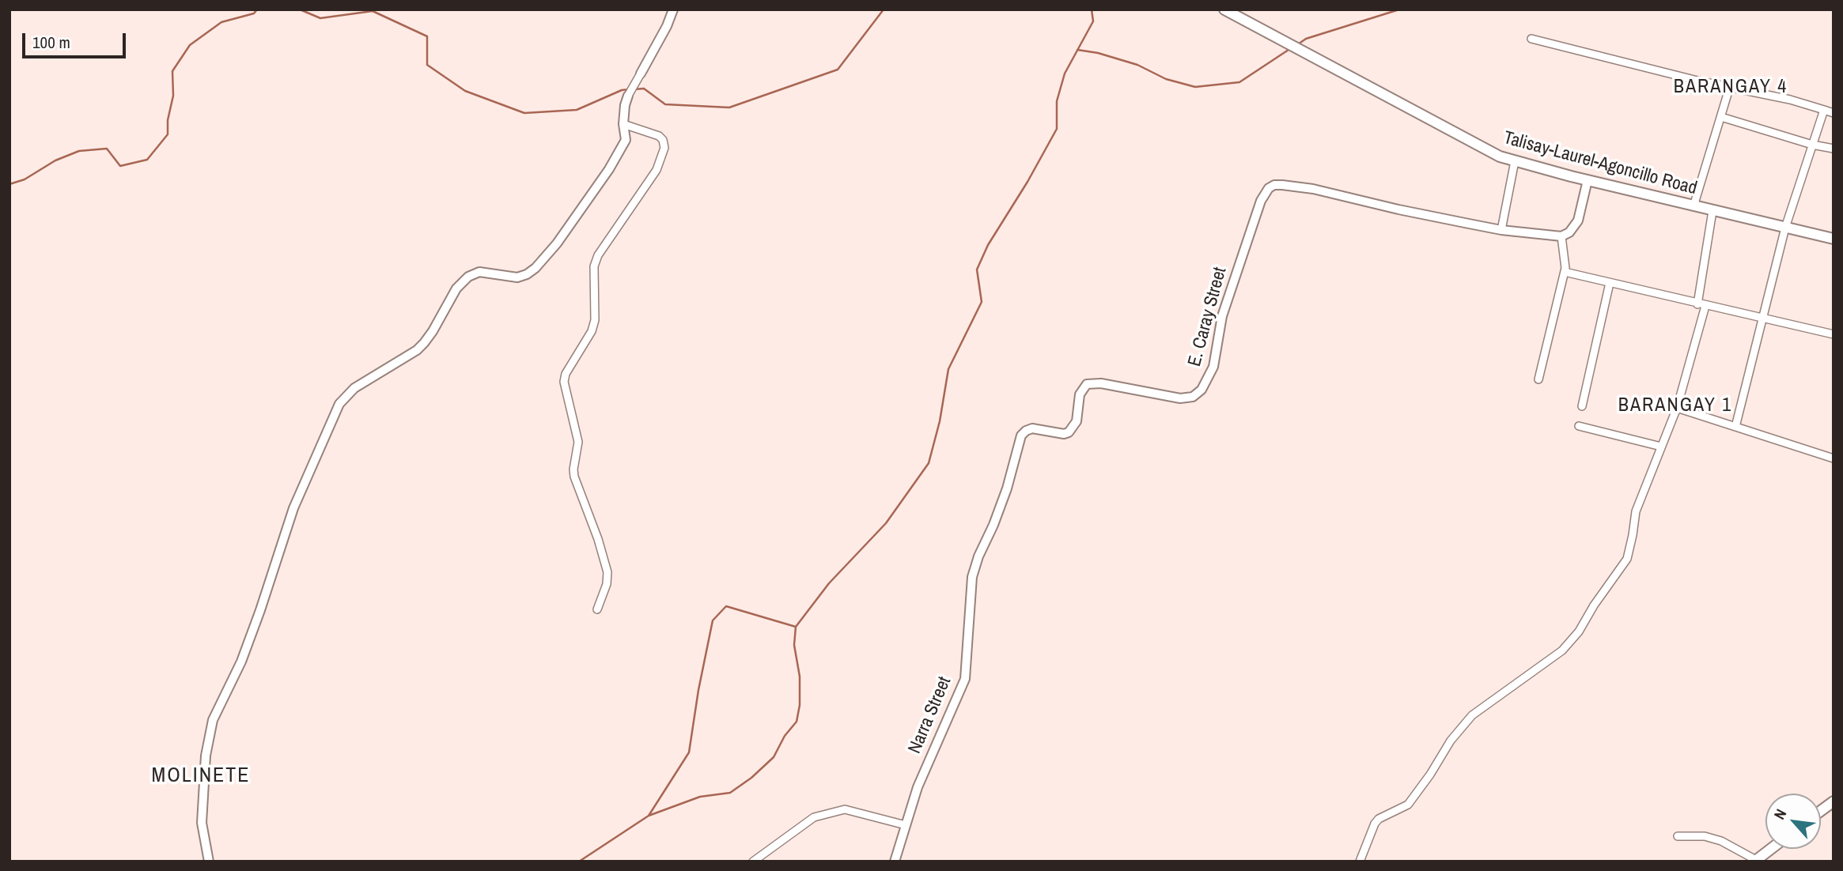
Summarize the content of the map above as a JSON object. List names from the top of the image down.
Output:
{
  "streets": {
    "main road": ["Talisay-Laurel-Agoncillo Road"],
    "street": ["E. Caray Street", "Narra Street"]
  },
  "crossings": [
    ["E. Caray Street", "Narra Street"]
  ],
  "districts": ["BARANGAY 4", "BARANGAY 1", "MOLINETE"],
  "scale_bar": "100 m",
  "north": "top left"
}
